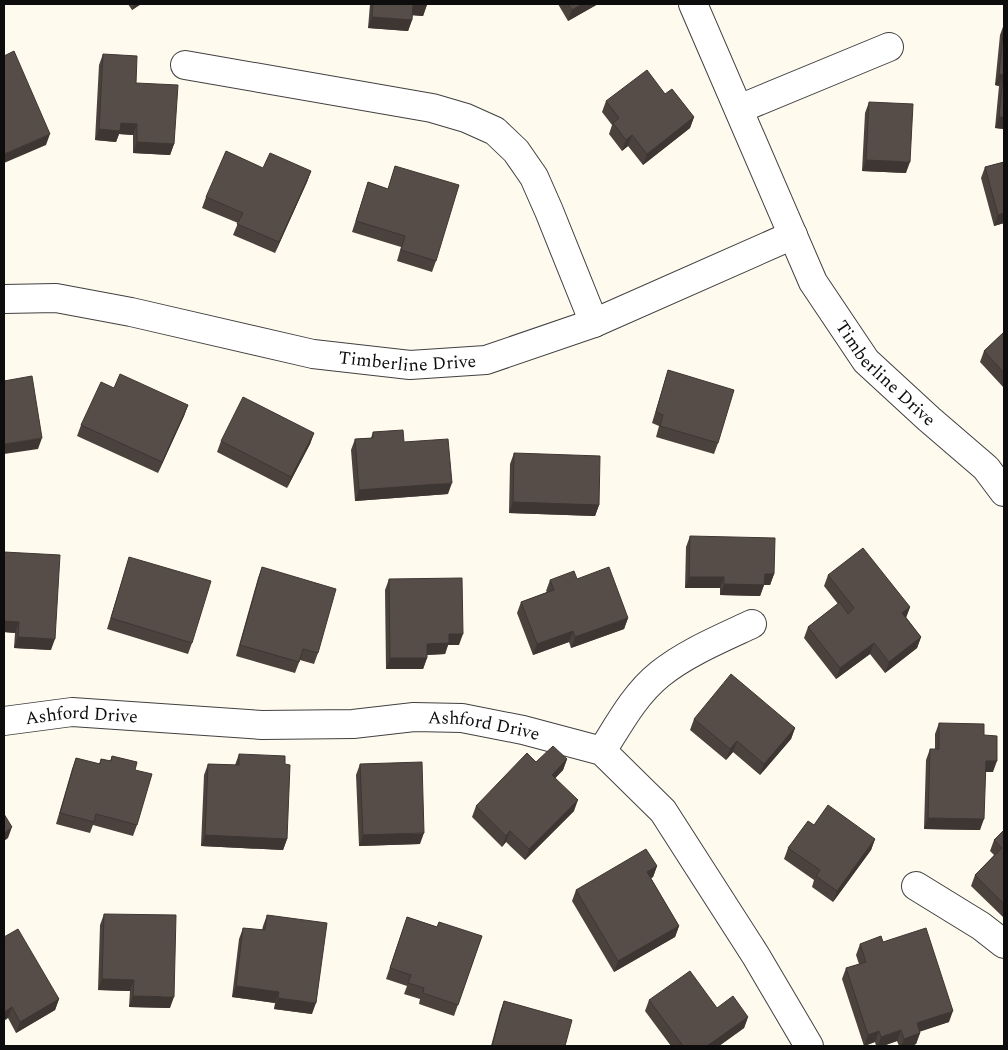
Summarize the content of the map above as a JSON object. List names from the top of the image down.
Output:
{
  "streets": {
    "street": ["Timberline Drive", "Ashford Drive"]
  }
}
